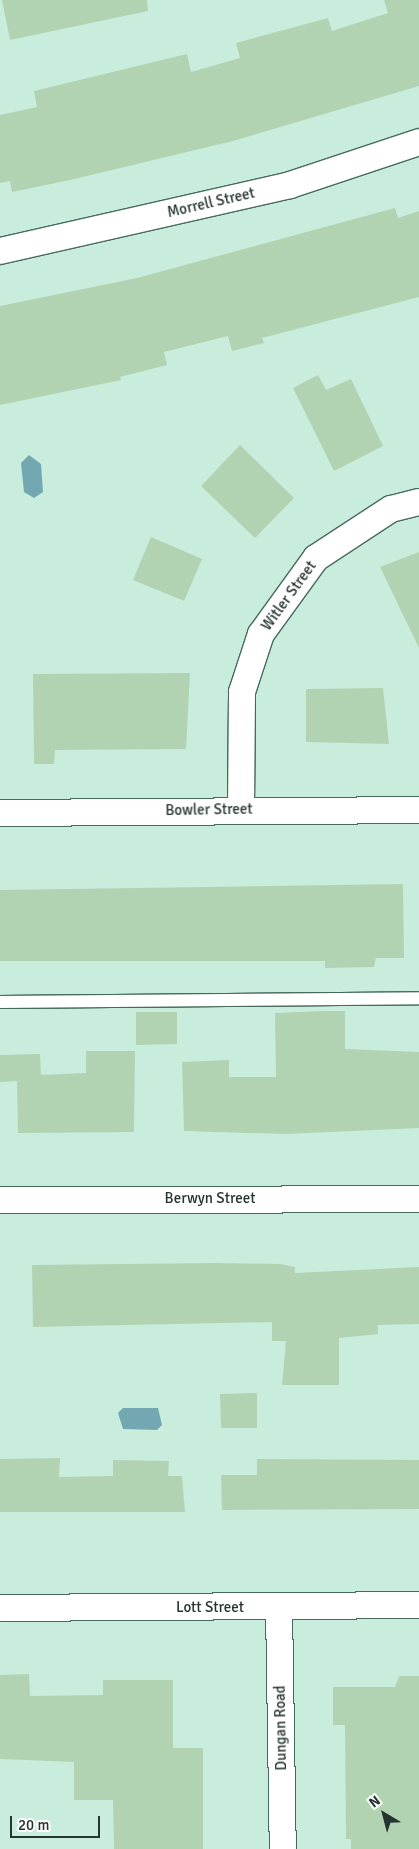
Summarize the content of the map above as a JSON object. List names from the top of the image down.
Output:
{
  "streets": {
    "street": [
      "Morrell Street",
      "Witler Street",
      "Bowler Street",
      "Berwyn Street",
      "Lott Street",
      "Dungan Road"
    ]
  },
  "crossings": [
    ["Witler Street", "Bowler Street"],
    ["Lott Street", "Dungan Road"]
  ],
  "scale_bar": "20 m",
  "north": "top left"
}
